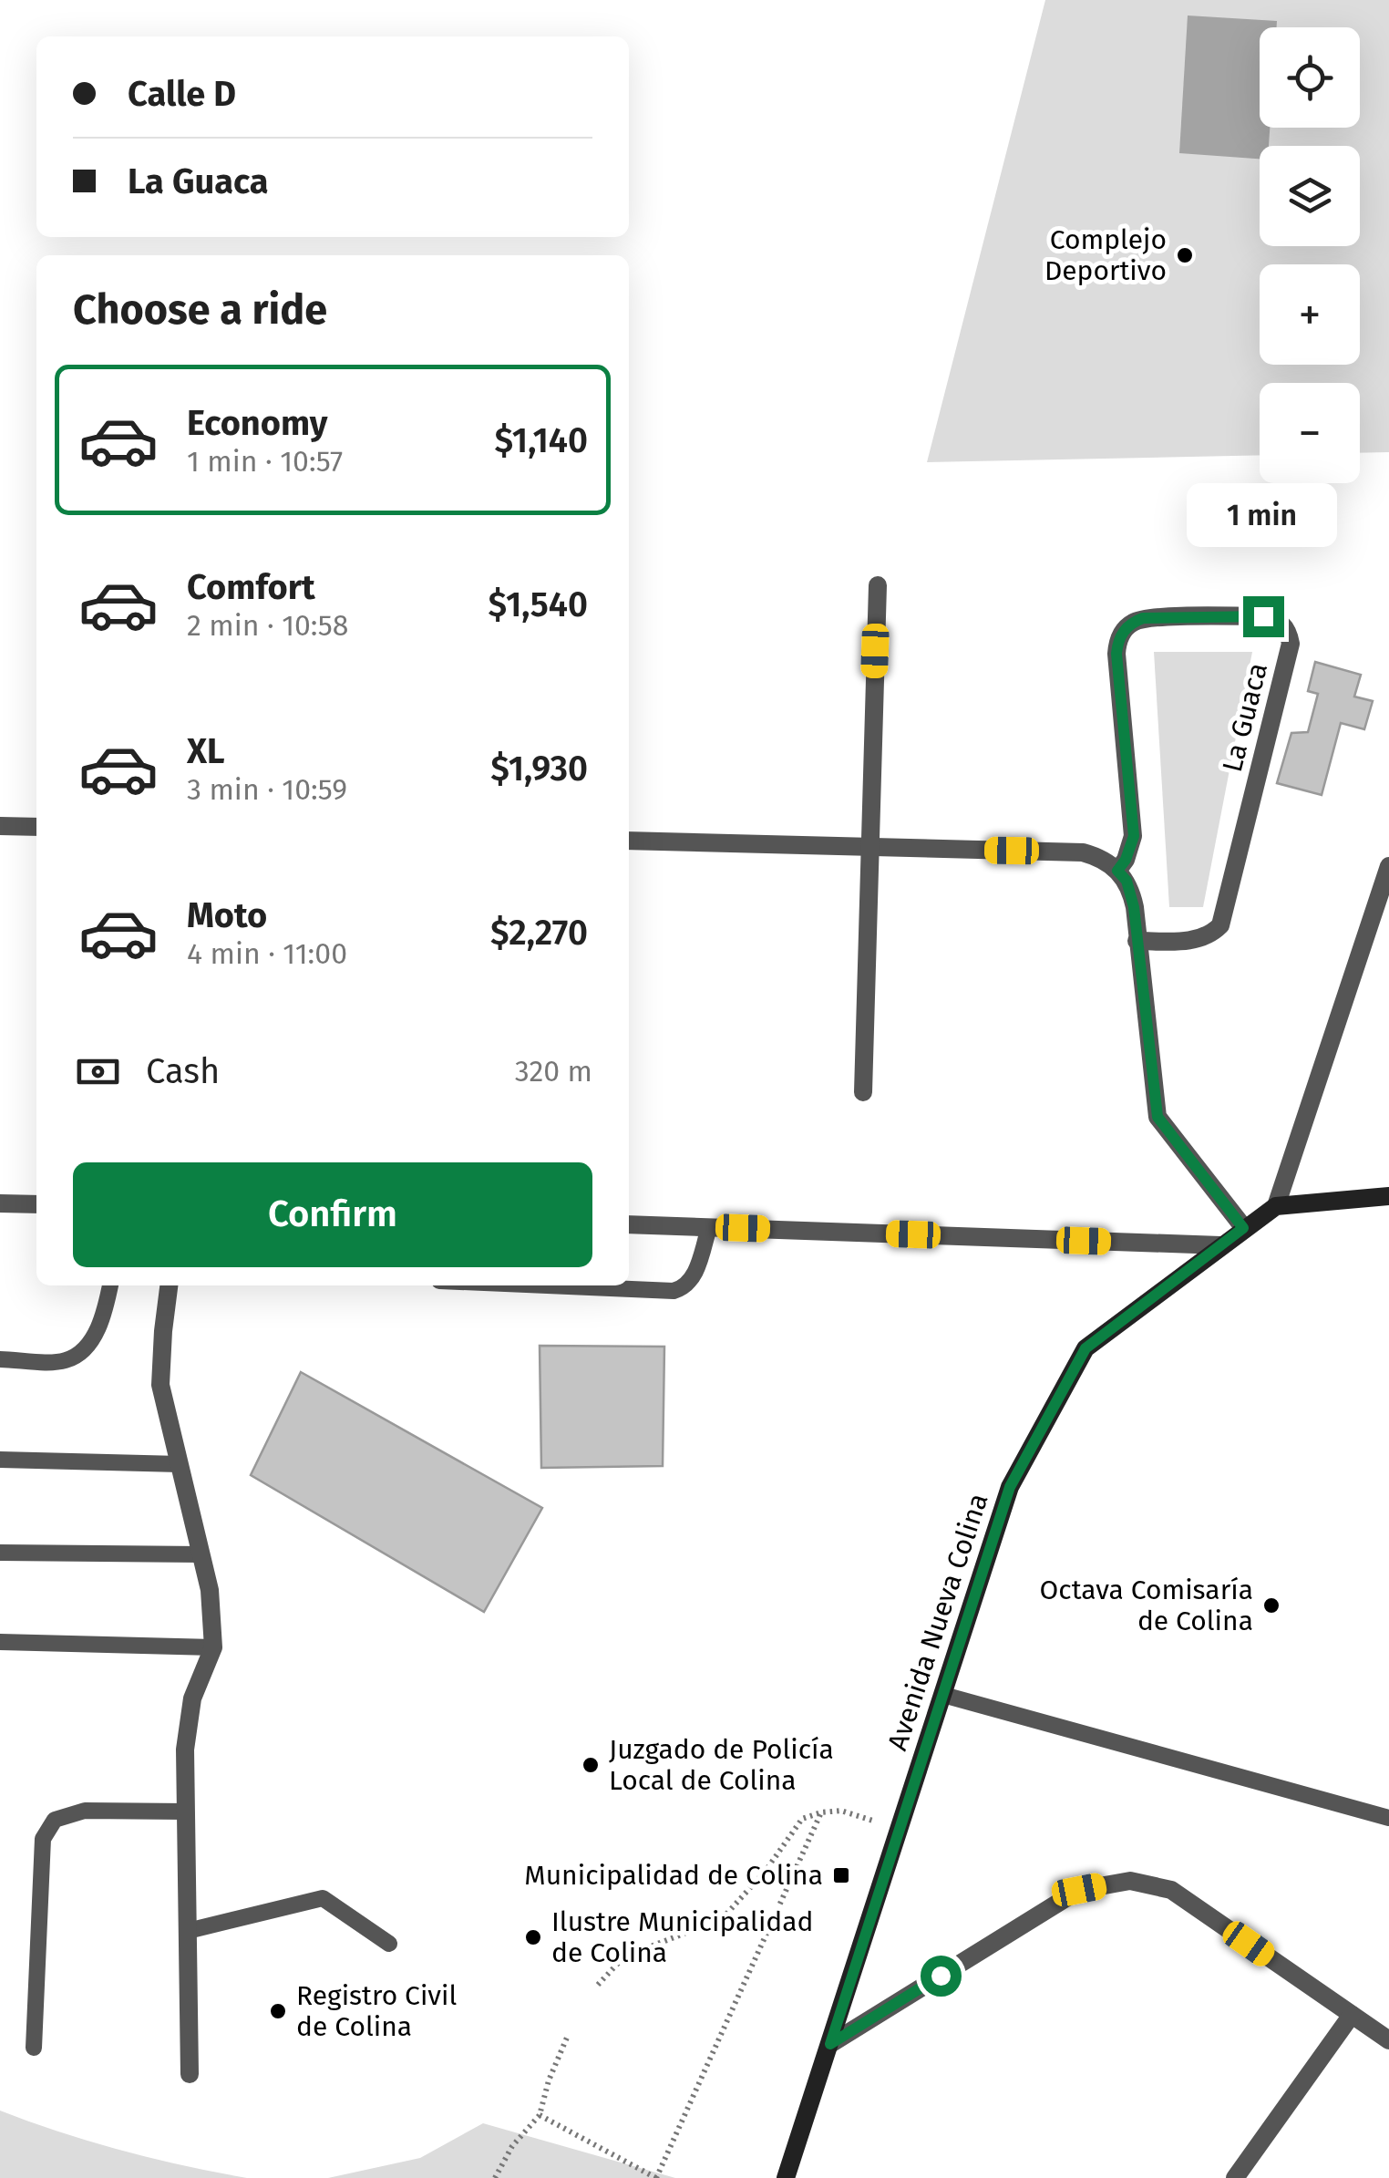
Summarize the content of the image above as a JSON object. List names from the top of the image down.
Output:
{
  "streets": {
    "street": ["La Guaca", "Avenida Nueva Colina"]
  },
  "places": {
    "other": [
      "Complejo Deportivo",
      "Octava Comisaría de Colina",
      "Juzgado de Policía Local de Colina",
      "Ilustre Municipalidad de Colina",
      "Registro Civil de Colina"
    ],
    "transit": ["Municipalidad de Colina"]
  },
  "page": {
    "map_buttons": ["+", "−"],
    "banner": ["Calle D", "La Guaca"],
    "heading": "Choose a ride",
    "list": [
      {
        "name": "Economy",
        "note": "1 min · 10:57",
        "value": "$1,140"
      },
      {
        "name": "Comfort",
        "note": "2 min · 10:58",
        "value": "$1,540"
      },
      {
        "name": "XL",
        "note": "3 min · 10:59",
        "value": "$1,930"
      },
      {
        "name": "Moto",
        "note": "4 min · 11:00",
        "value": "$2,270"
      }
    ],
    "bubble": "1 min",
    "pay": ["Cash", "320 m"],
    "buttons": "Confirm"
  }
}
